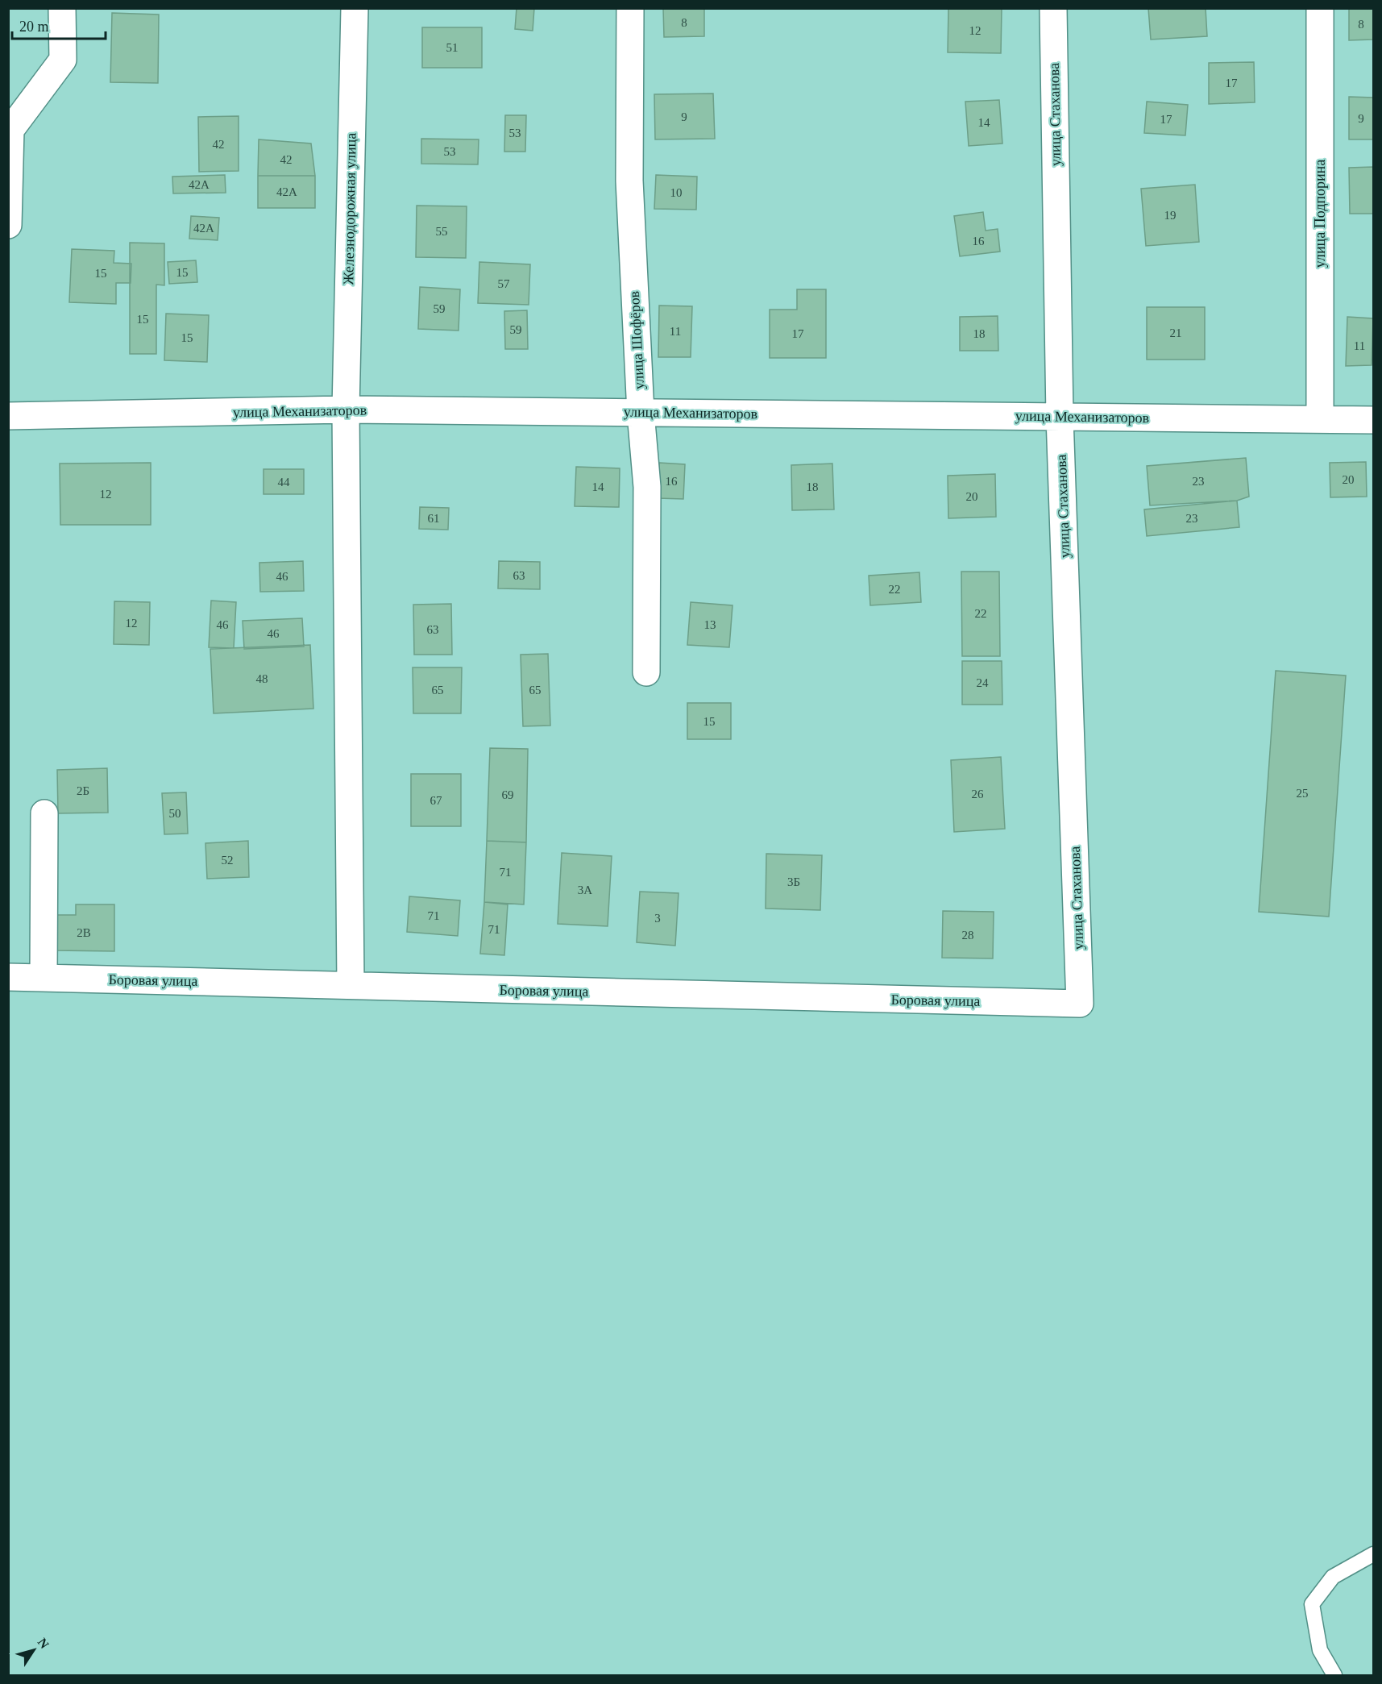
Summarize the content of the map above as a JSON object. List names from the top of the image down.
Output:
{
  "streets": {
    "street": [
      "улица Стаханова",
      "Железнодорожная улица",
      "улица Подпорина",
      "улица Шофёров",
      "улица Механизаторов",
      "Боровая улица"
    ]
  },
  "crossings": [
    ["улица Стаханова", "улица Механизаторов"],
    ["улица Стаханова", "Боровая улица"],
    ["Железнодорожная улица", "улица Механизаторов"],
    ["Железнодорожная улица", "Боровая улица"],
    ["улица Подпорина", "улица Механизаторов"],
    ["улица Шофёров", "улица Механизаторов"]
  ],
  "house_numbers": [
    "8",
    "8",
    "12",
    "51",
    "17",
    "9",
    "9",
    "17",
    "14",
    "53",
    "42",
    "53",
    "42",
    "42А",
    "42А",
    "10",
    "19",
    "42А",
    "55",
    "16",
    "15",
    "15",
    "57",
    "59",
    "15",
    "59",
    "11",
    "21",
    "17",
    "18",
    "15",
    "11",
    "20",
    "16",
    "23",
    "44",
    "14",
    "18",
    "12",
    "20",
    "61",
    "23",
    "63",
    "46",
    "22",
    "22",
    "12",
    "46",
    "13",
    "63",
    "46",
    "48",
    "24",
    "65",
    "65",
    "15",
    "2Б",
    "25",
    "26",
    "69",
    "67",
    "50",
    "52",
    "71",
    "3Б",
    "3А",
    "71",
    "3",
    "71",
    "2В",
    "28"
  ],
  "scale_bar": "20 m",
  "north": "top right"
}
